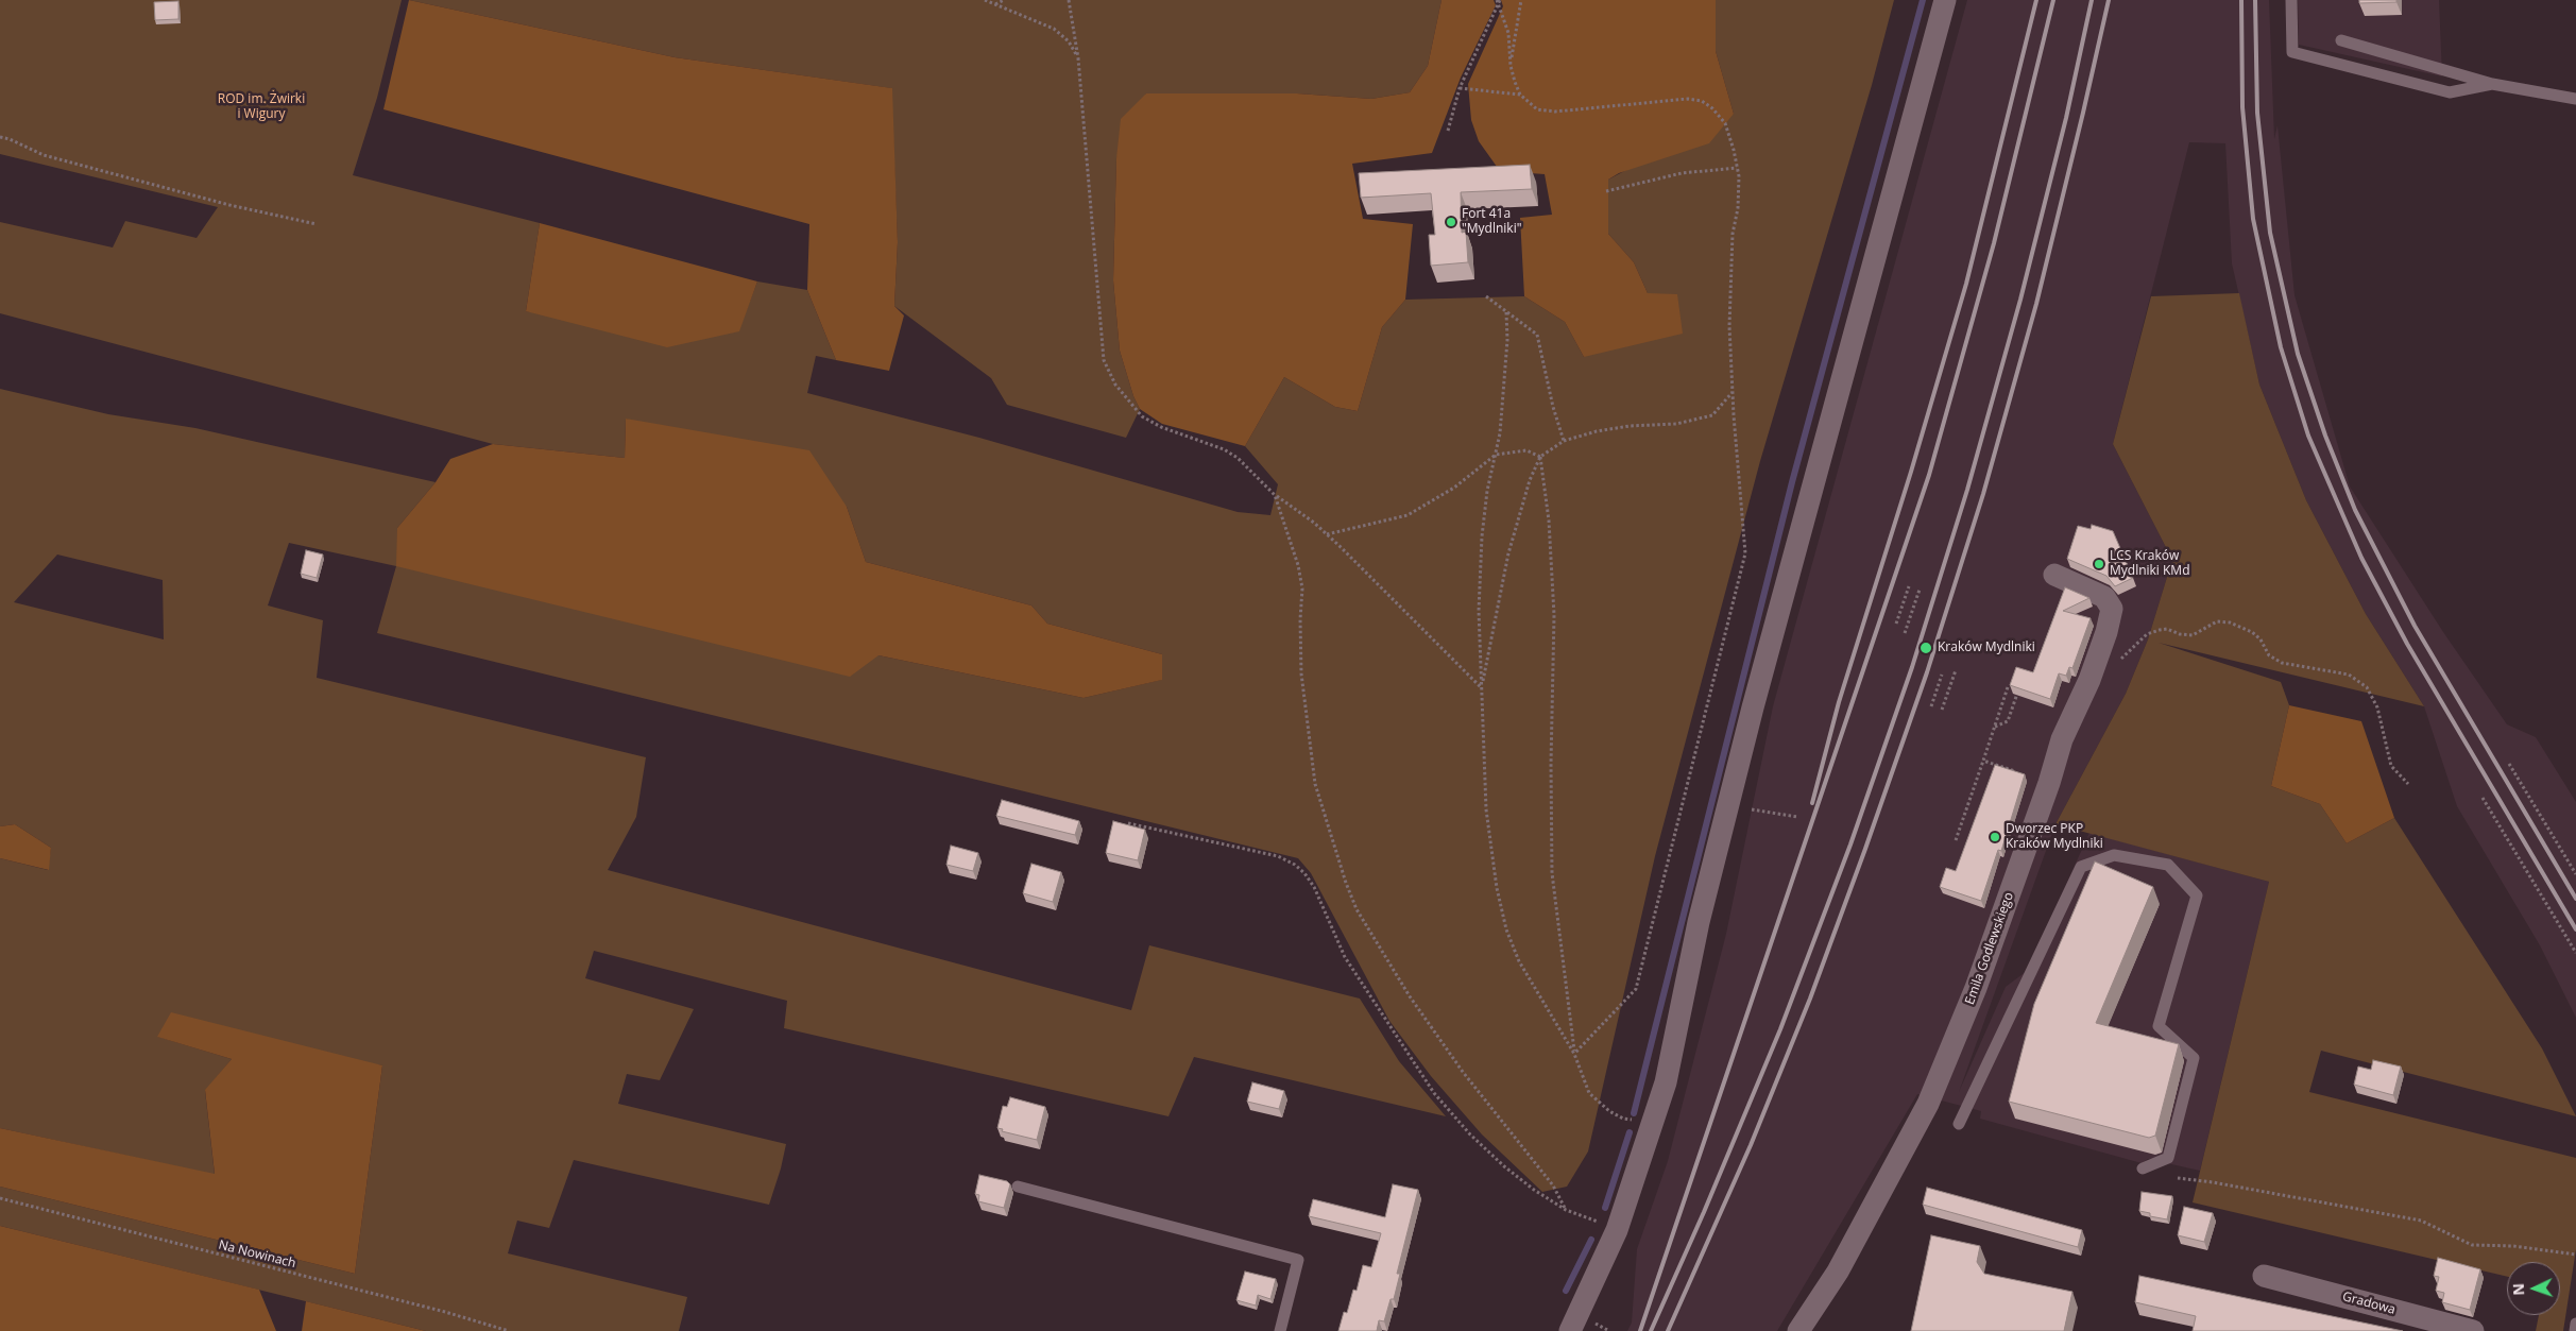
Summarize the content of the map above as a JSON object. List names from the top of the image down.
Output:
{
  "streets": {
    "street": ["Emila Godlewskiego", "Gradowa"],
    "path": ["Na Nowinach"]
  },
  "parks": ["ROD im. Żwirki i Wigury"],
  "places": [
    "Fort 41a \"Mydlniki\"",
    "LCS Kraków Mydlniki KMd",
    "Kraków Mydlniki",
    "Dworzec PKP Kraków Mydlniki"
  ],
  "north": "left"
}
